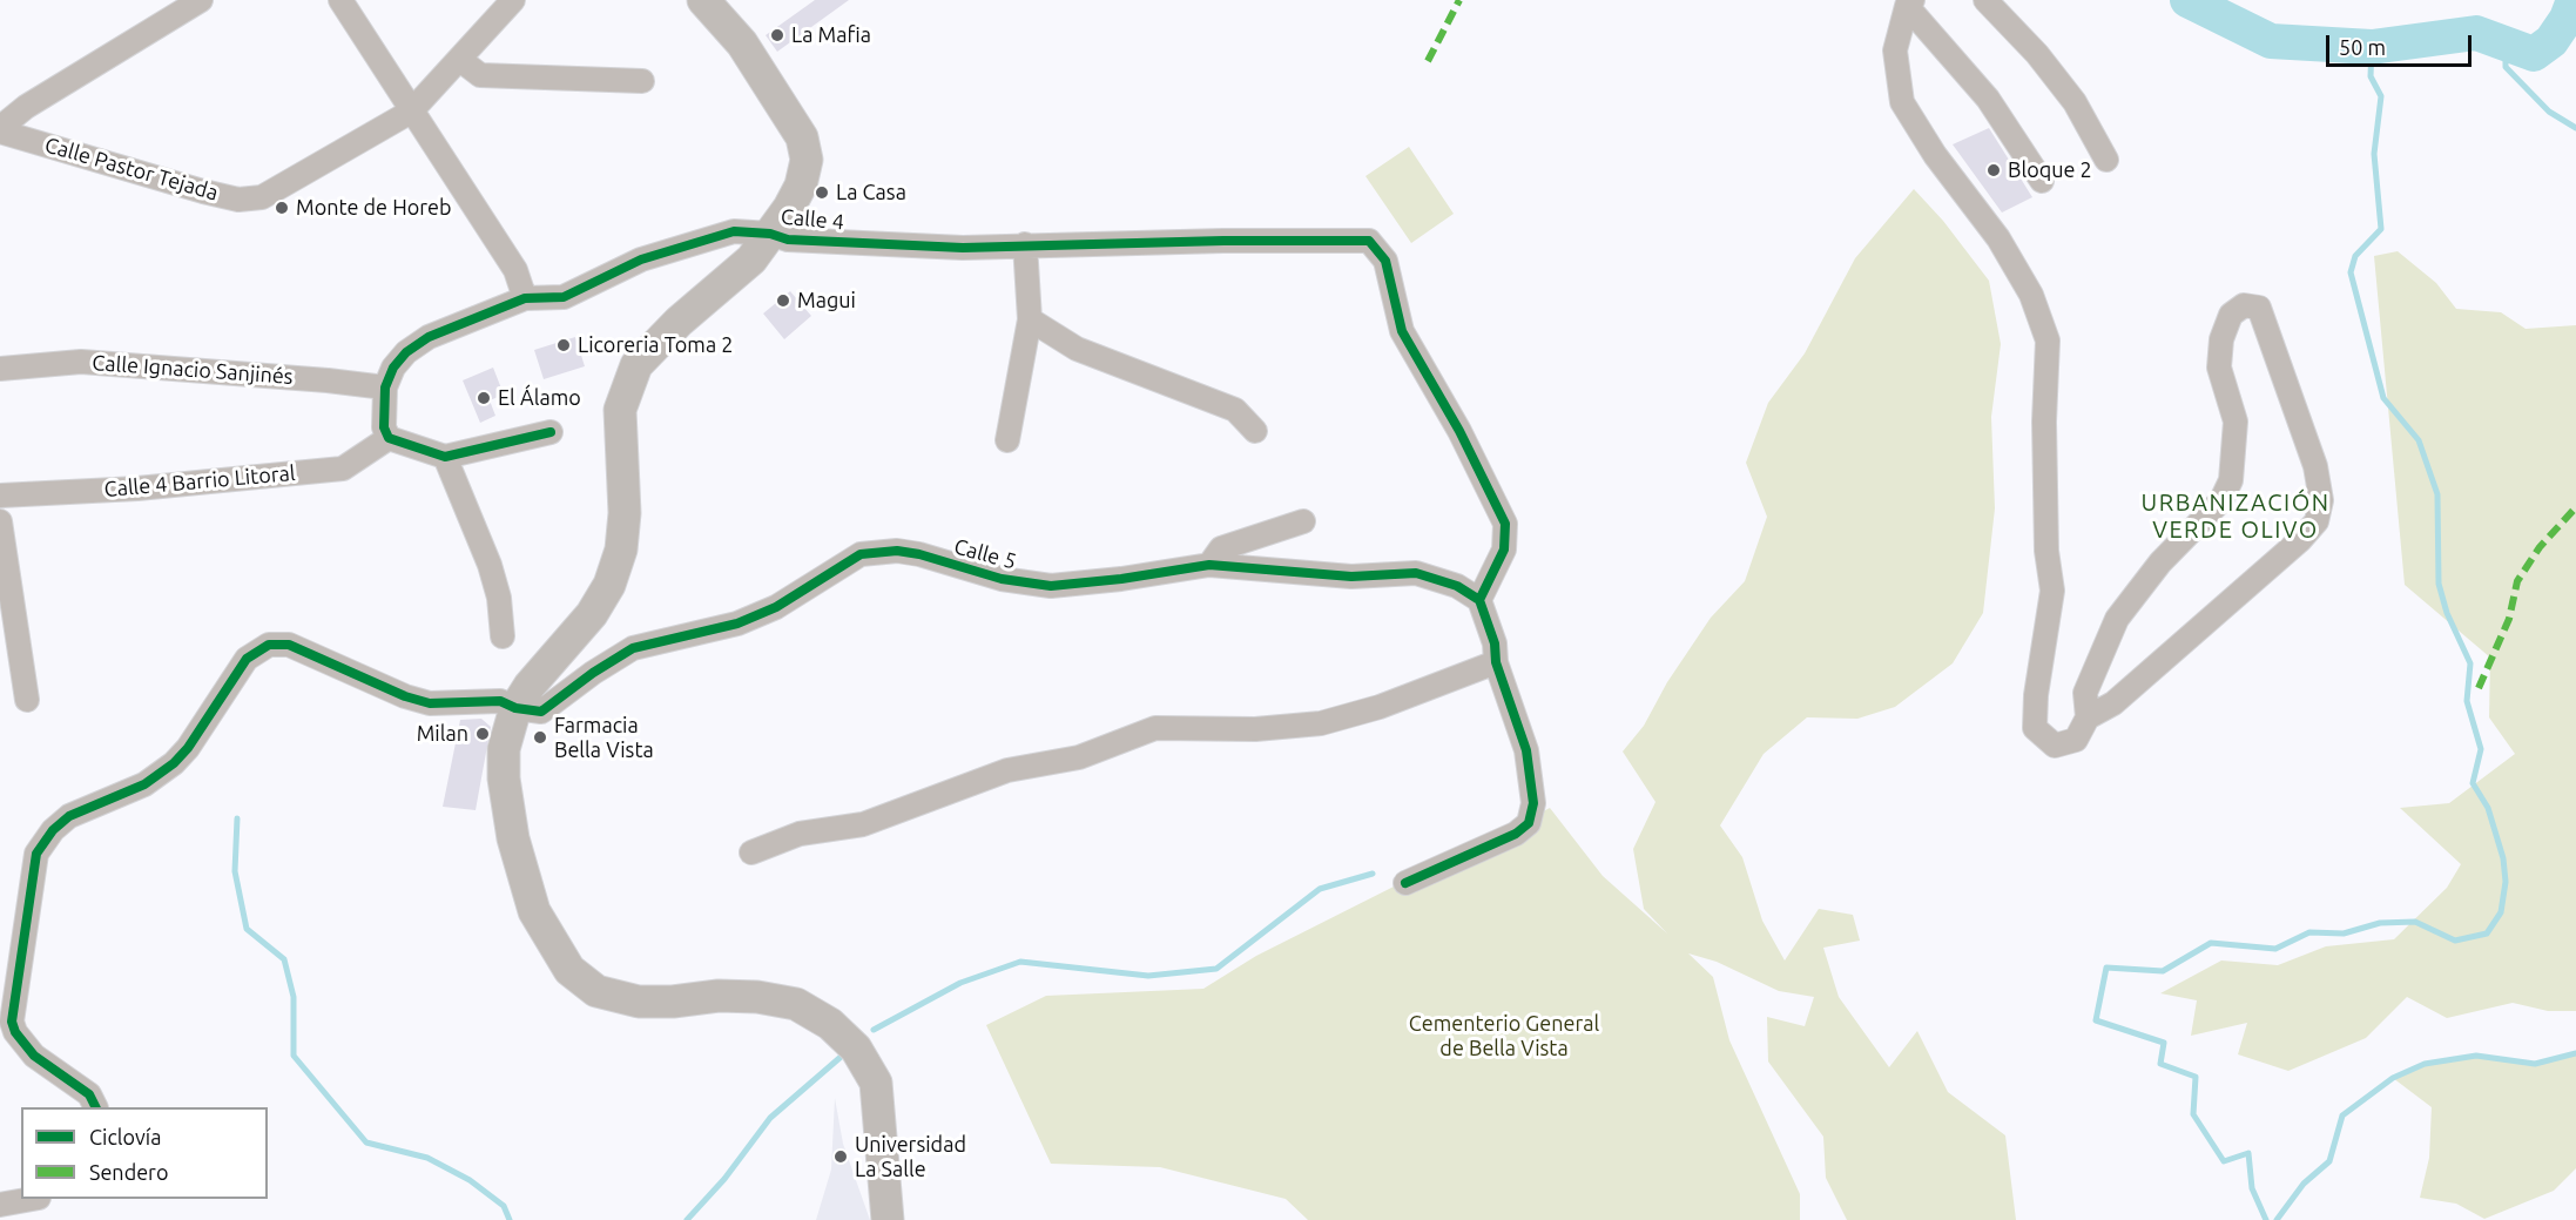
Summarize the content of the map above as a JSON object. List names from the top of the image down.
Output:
{
  "streets": {
    "street": [
      "Calle Pastor Tejada",
      "Calle 4",
      "Calle Ignacio Sanjinés",
      "Calle 4 Barrio Litoral",
      "Calle 5"
    ]
  },
  "crossings": [
    ["Calle 4", "Calle Ignacio Sanjinés"],
    ["Calle 4", "Calle 4 Barrio Litoral"],
    ["Calle 4", "Calle 5"]
  ],
  "districts": ["URBANIZACIÓN VERDE OLIVO"],
  "parks": ["Cementerio General de Bella Vista"],
  "places": [
    "La Mafia",
    "Bloque 2",
    "La Casa",
    "Monte de Horeb",
    "Magui",
    "Licoreria Toma 2",
    "El Álamo",
    "Milan",
    "Farmacia Bella Vista",
    "Universidad La Salle"
  ],
  "legend": ["Ciclovía", "Sendero"],
  "scale_bar": "50 m"
}
